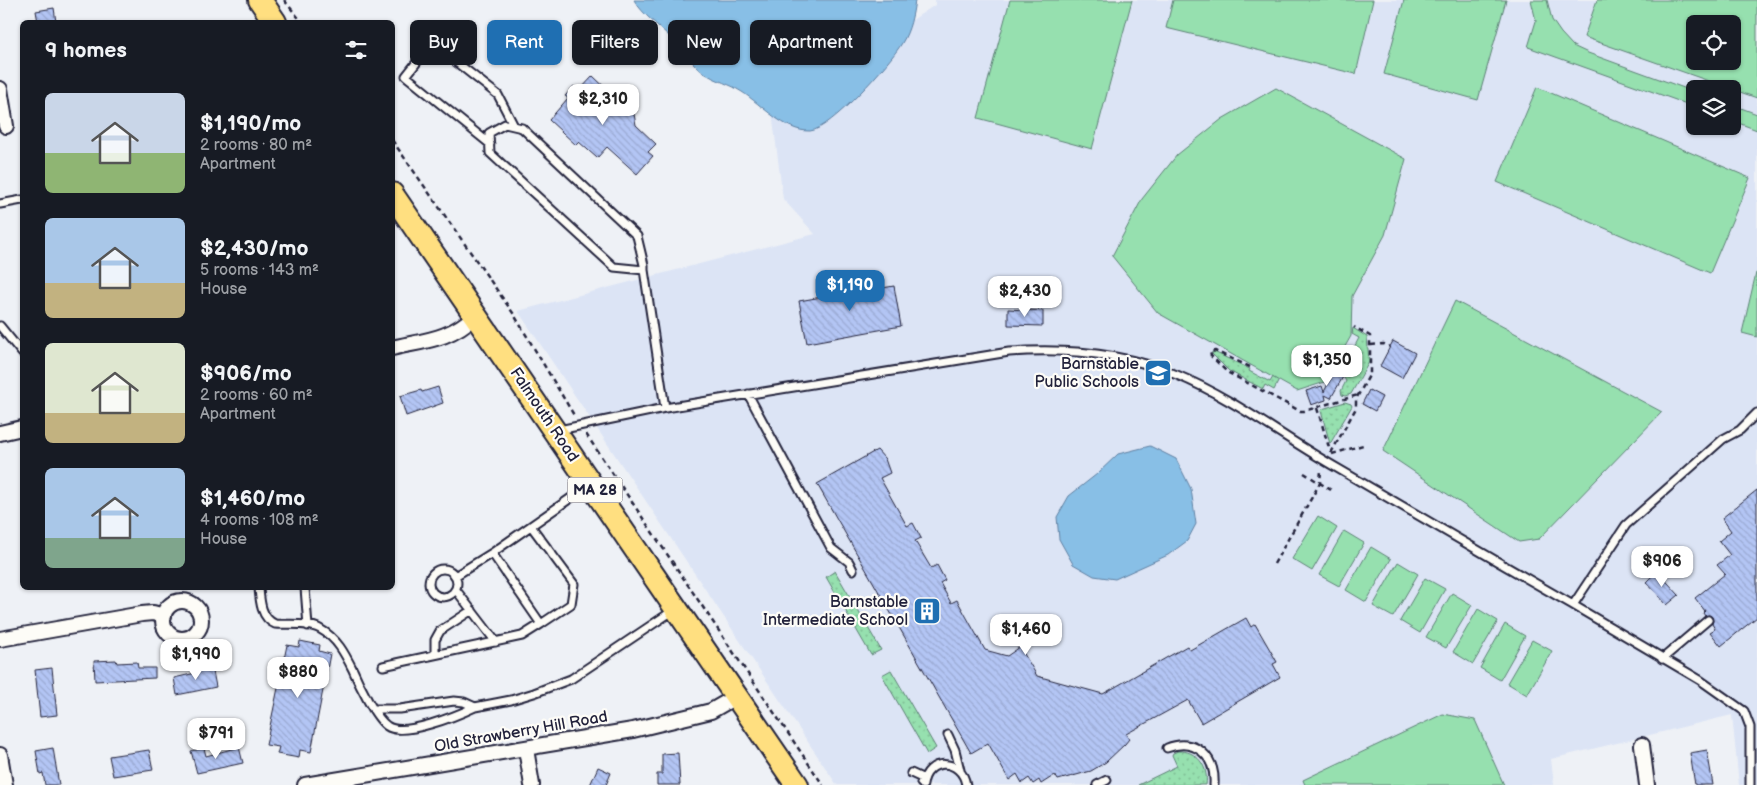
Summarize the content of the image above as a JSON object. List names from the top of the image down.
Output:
{
  "streets": {
    "main road": ["Falmouth Road", "MA 28"],
    "street": ["Old Strawberry Hill Road"]
  },
  "crossings": [
    ["Falmouth Road", "Old Strawberry Hill Road"]
  ],
  "places": {
    "school or university": ["Barnstable Public Schools"],
    "building": ["Barnstable Intermediate School"]
  },
  "page": {
    "chip": [
      "Buy",
      "Rent",
      "Filters",
      "New",
      "Apartment"
    ],
    "heading": "9 homes",
    "list": [
      {
        "name": "$1,190/mo",
        "note": "2 rooms · 80 m² · Apartment"
      },
      {
        "name": "$2,430/mo",
        "note": "5 rooms · 143 m² · House"
      },
      {
        "name": "$906/mo",
        "note": "2 rooms · 60 m² · Apartment"
      },
      {
        "name": "$1,460/mo",
        "note": "4 rooms · 108 m² · House"
      }
    ],
    "price": [
      "$2,310",
      "$1,190",
      "$2,430",
      "$1,350",
      "$906",
      "$1,460",
      "$1,990",
      "$880",
      "$791"
    ]
  }
}
